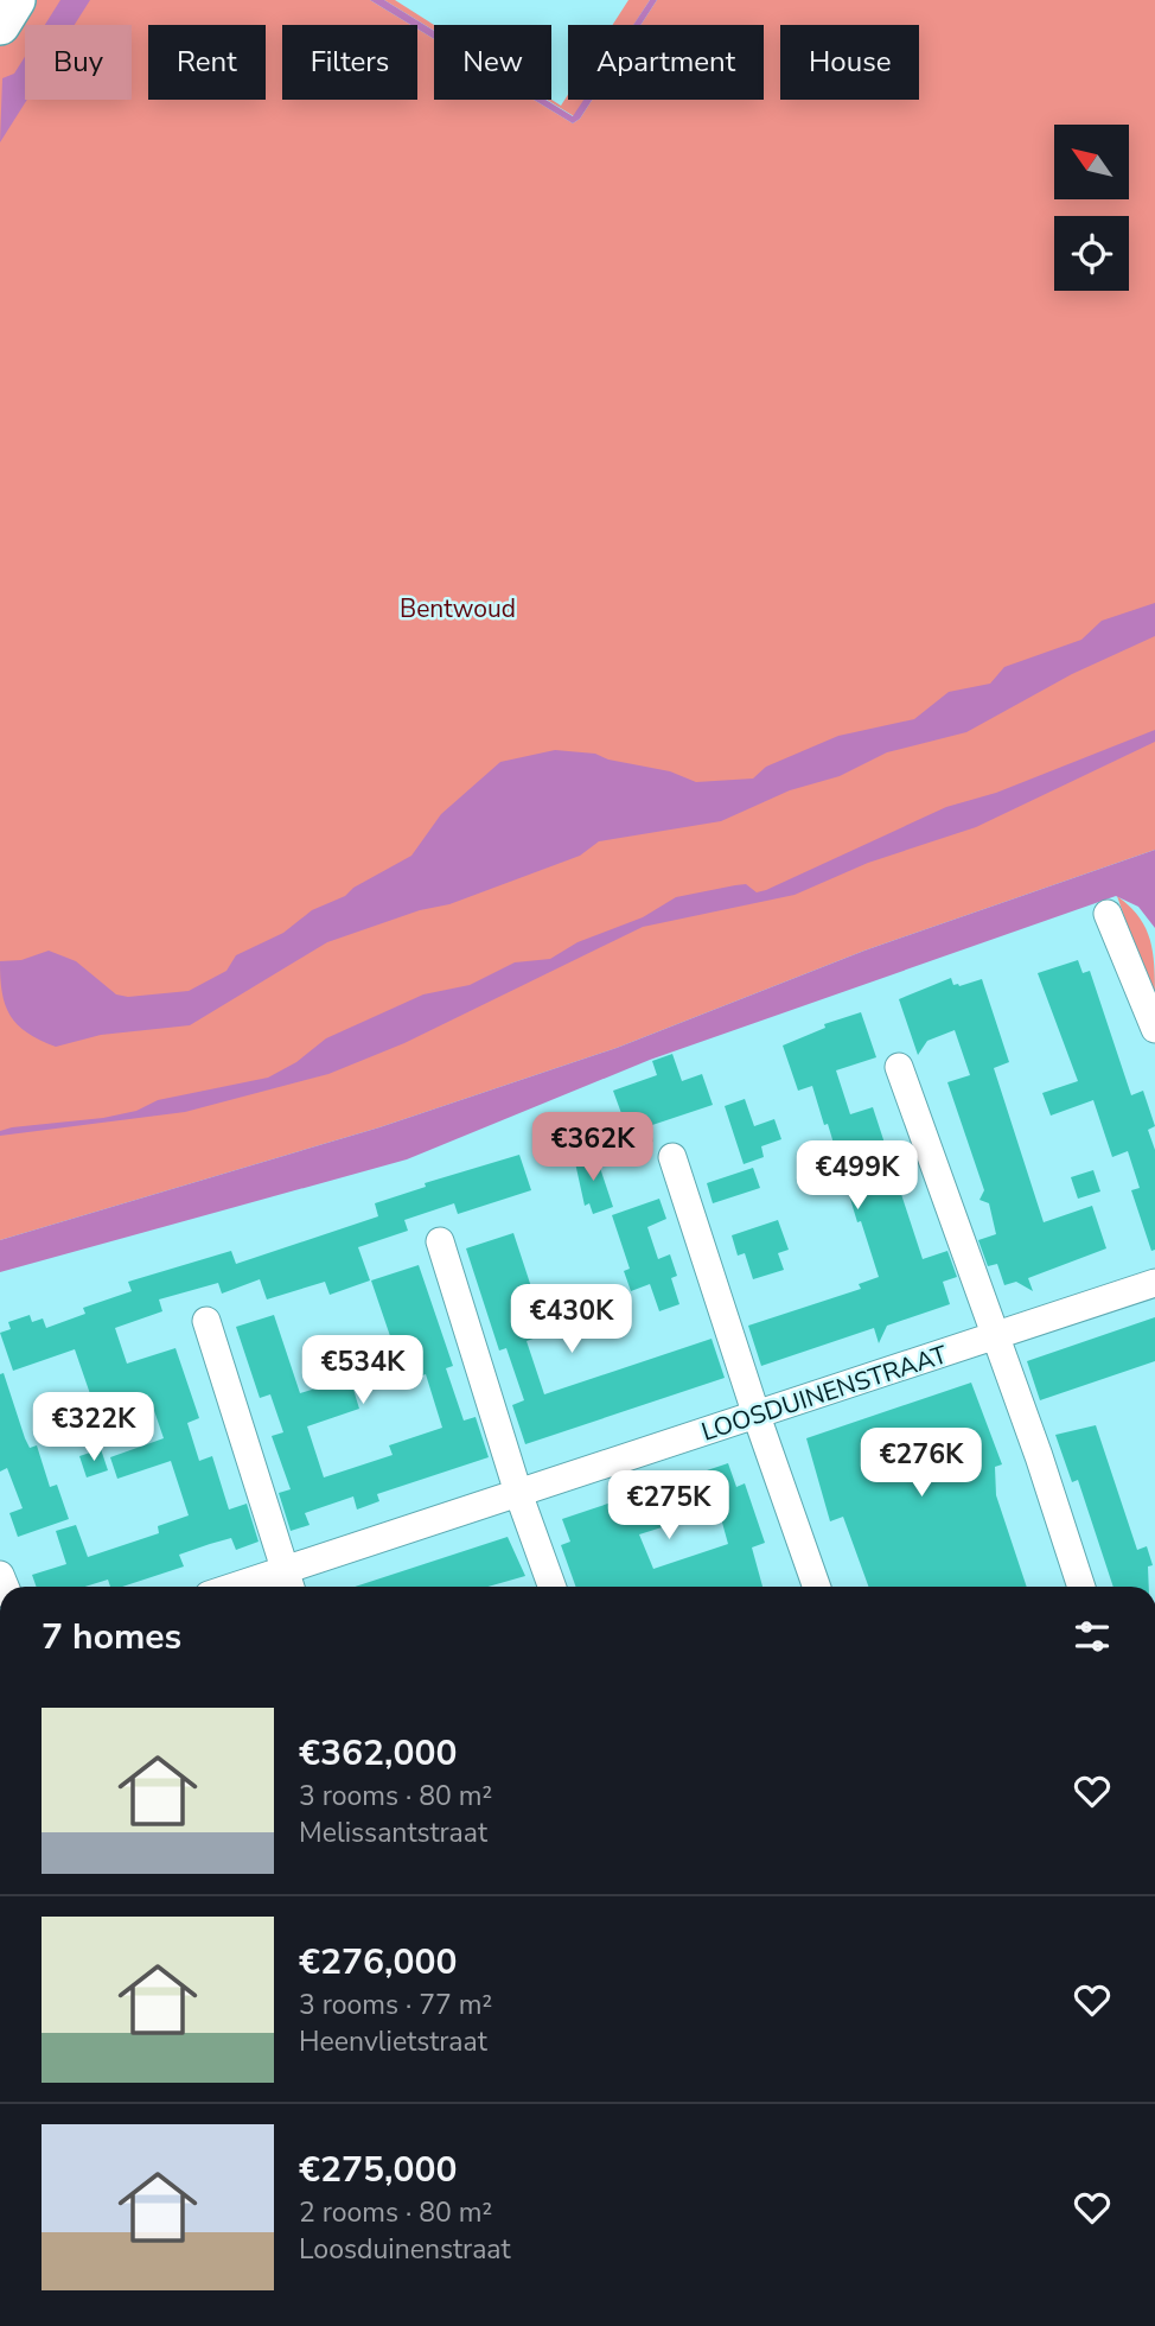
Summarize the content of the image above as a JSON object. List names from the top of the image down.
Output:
{
  "streets": {
    "street": ["LOOSDUINENSTRAAT"]
  },
  "parks": ["Bentwoud"],
  "north": "top left",
  "page": {
    "chip": [
      "Buy",
      "Rent",
      "Filters",
      "New",
      "Apartment",
      "House"
    ],
    "price": [
      "€362K",
      "€499K",
      "€430K",
      "€534K",
      "€322K",
      "€276K",
      "€275K"
    ],
    "heading": "7 homes",
    "list": [
      {
        "name": "€362,000",
        "note": "3 rooms · 80 m² · Melissantstraat"
      },
      {
        "name": "€276,000",
        "note": "3 rooms · 77 m² · Heenvlietstraat"
      },
      {
        "name": "€275,000",
        "note": "2 rooms · 80 m² · Loosduinenstraat"
      }
    ]
  }
}
